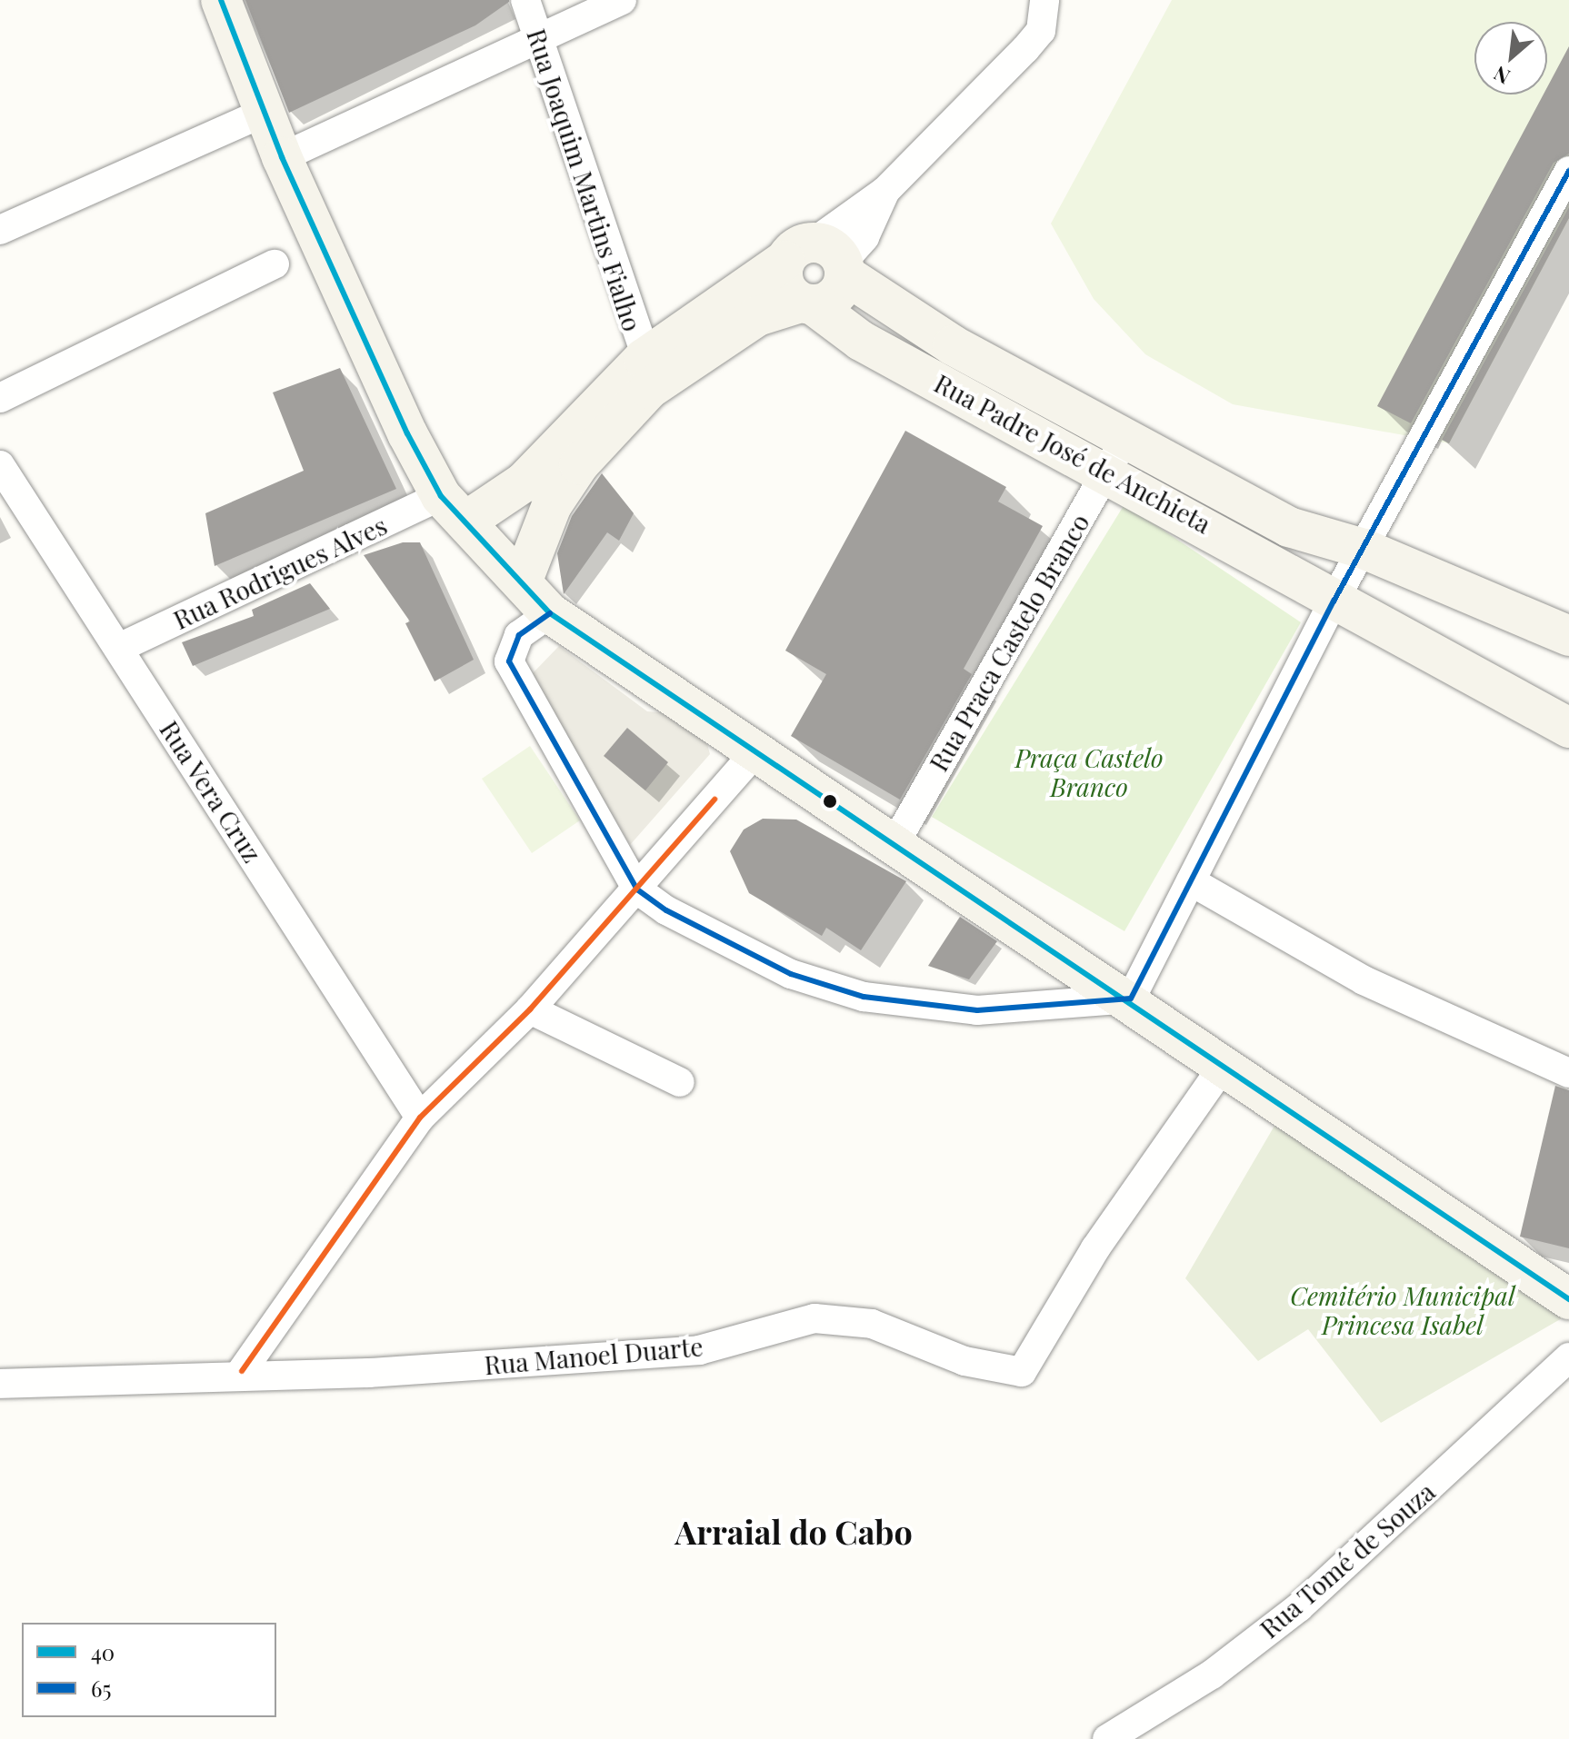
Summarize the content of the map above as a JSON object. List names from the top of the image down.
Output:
{
  "streets": {
    "main road": ["Rua Padre José de Anchieta", "Rua Rodrigues Alves"],
    "street": [
      "Rua Joaquim Martins Fialho",
      "Rua Praca Castelo Branco",
      "Rua Vera Cruz",
      "Rua Manoel Duarte",
      "Rua Tomé de Souza"
    ]
  },
  "crossings": [
    ["Rua Joaquim Martins Fialho", "Rua Rodrigues Alves"],
    ["Rua Padre José de Anchieta", "Rua Rodrigues Alves"],
    ["Rua Padre José de Anchieta", "Rua Praca Castelo Branco"],
    ["Rua Rodrigues Alves", "Rua Vera Cruz"]
  ],
  "districts": ["Arraial do Cabo"],
  "parks": ["Praça Castelo Branco", "Cemitério Municipal Princesa Isabel"],
  "lines": ["transit line 40", "transit line 65"],
  "legend": ["40", "65"],
  "north": "bottom left"
}
